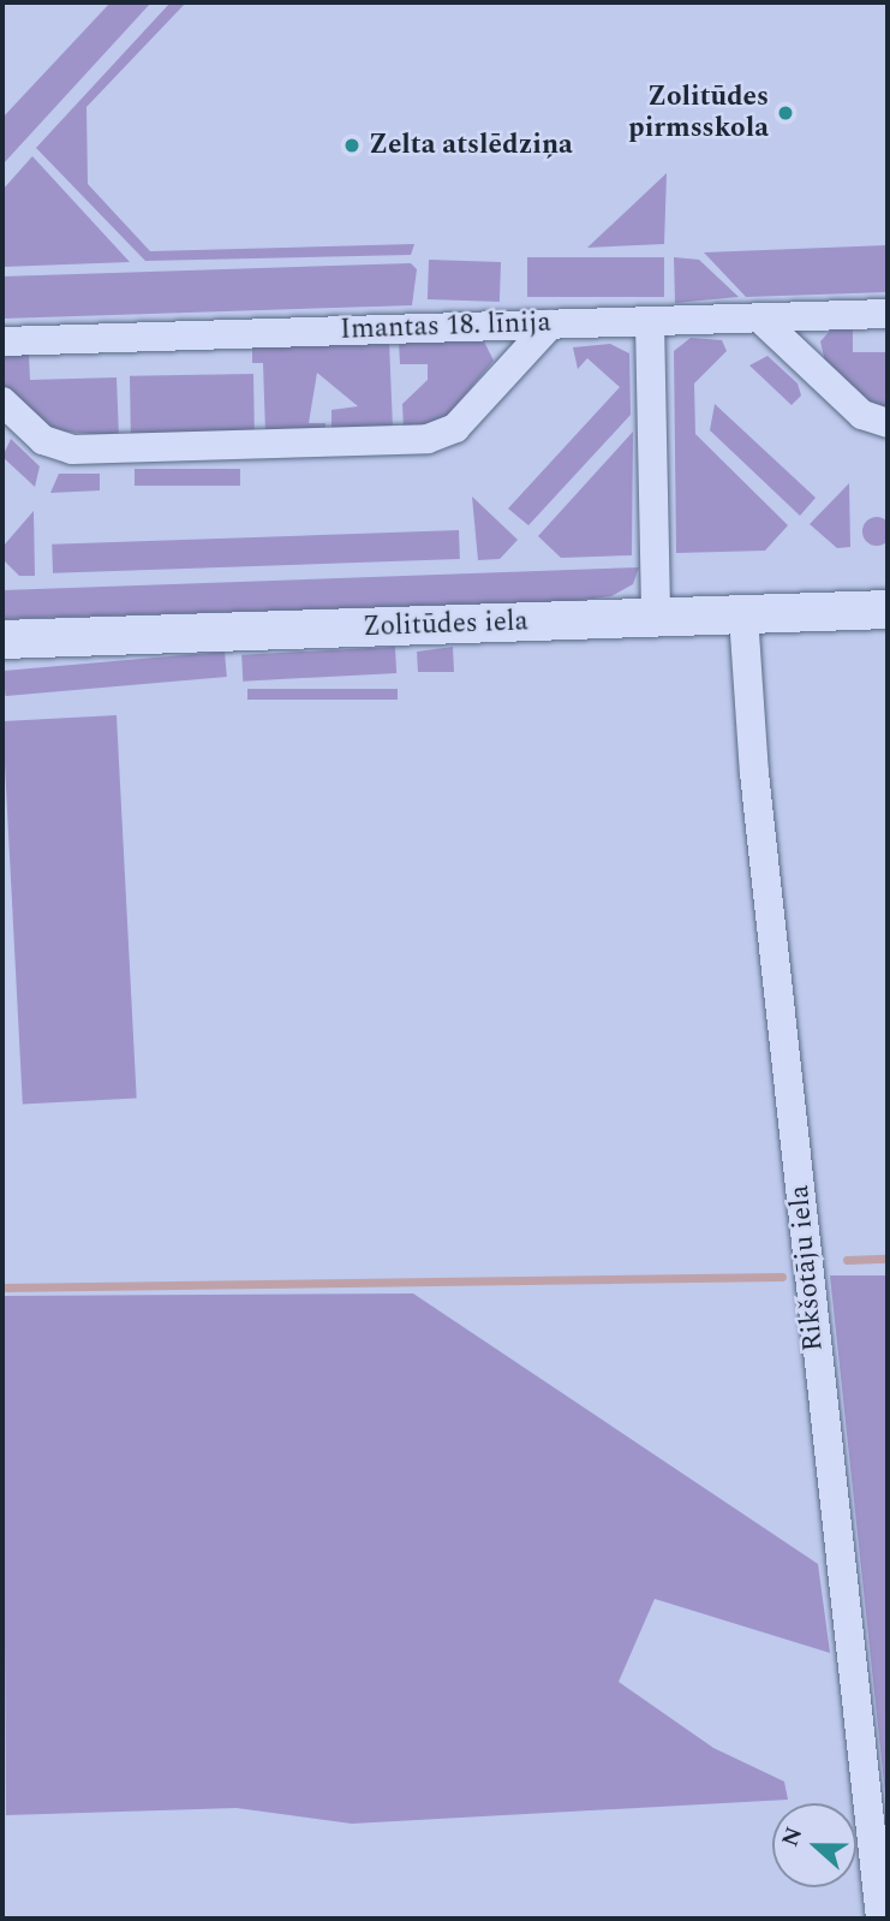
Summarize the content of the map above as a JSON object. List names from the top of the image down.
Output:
{
  "streets": {
    "street": ["Imantas 18. līnija", "Zolitūdes iela", "Rikšotāju iela"]
  },
  "crossings": [
    ["Zolitūdes iela", "Rikšotāju iela"]
  ],
  "places": ["Zolitūdes pirmsskola", "Zelta atslēdziņa"],
  "north": "left"
}
